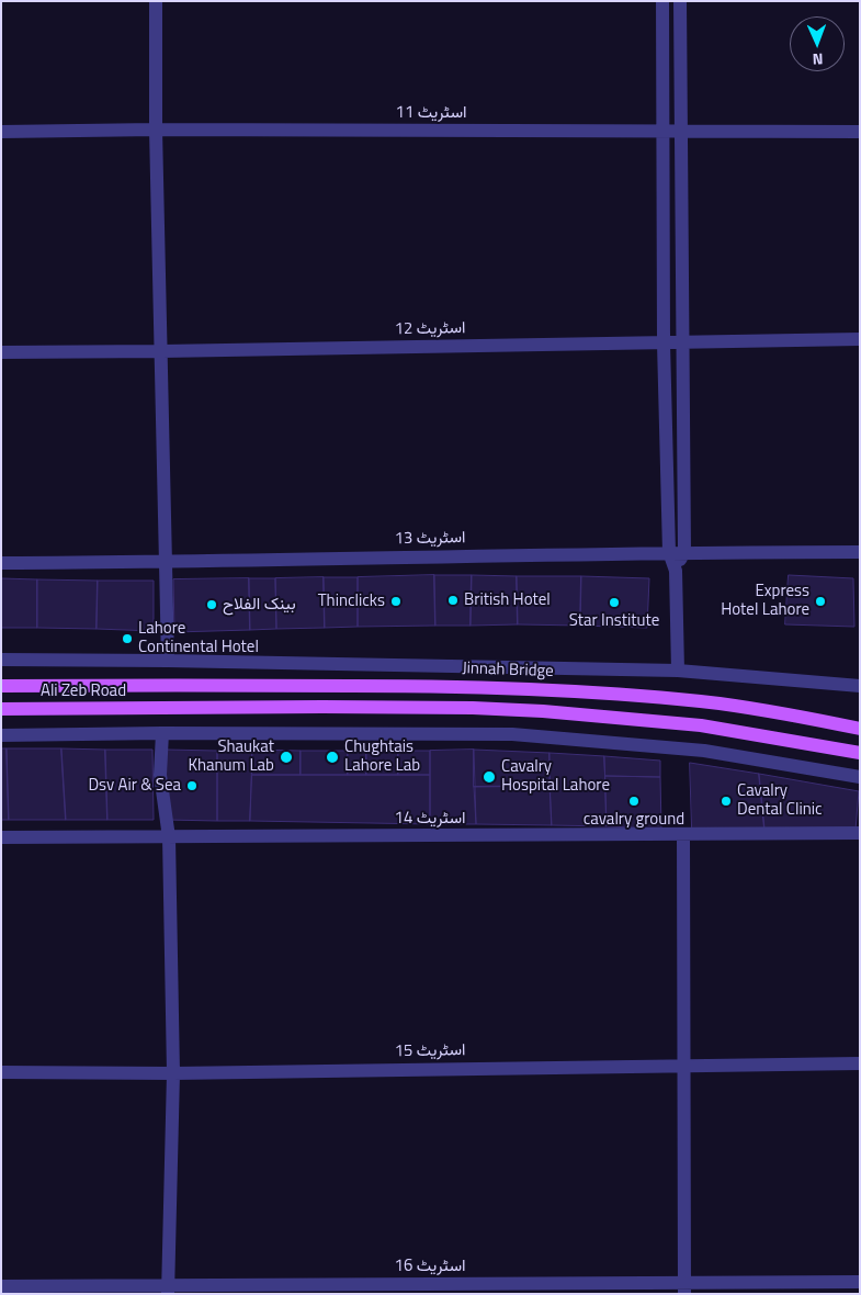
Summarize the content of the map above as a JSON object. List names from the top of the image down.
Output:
{
  "streets": {
    "main road": ["Jinnah Bridge", "Ali Zeb Road"],
    "street": [
      "اسٹریٹ 11",
      "اسٹریٹ 12",
      "اسٹریٹ 13",
      "اسٹریٹ 14",
      "اسٹریٹ 15",
      "اسٹریٹ 16"
    ]
  },
  "crossings": [
    ["Jinnah Bridge", "Ali Zeb Road"]
  ],
  "places": [
    "British Hotel",
    "Thinclicks",
    "Express Hotel Lahore",
    "Star Institute",
    "بینک الفلاح",
    "Lahore Continental Hotel",
    "Shaukat Khanum Lab",
    "Chughtais Lahore Lab",
    "Cavalry Hospital Lahore",
    "Dsv Air & Sea",
    "cavalry ground",
    "Cavalry Dental Clinic"
  ],
  "north": "bottom"
}
